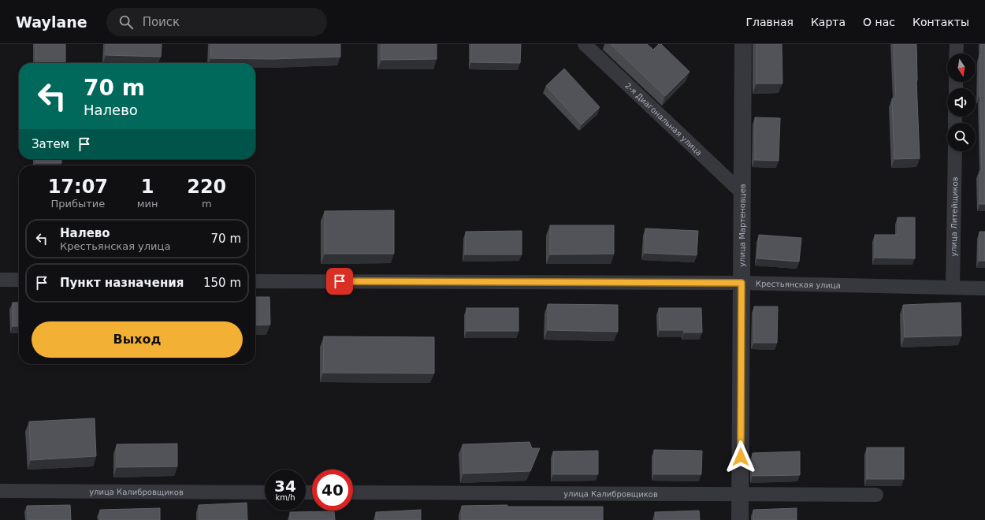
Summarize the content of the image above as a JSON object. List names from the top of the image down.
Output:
{
  "streets": {
    "street": [
      "2-я Диагональная улица",
      "улица Литейщиков",
      "улица Мартеновцев",
      "Крестьянская улица",
      "улица Калибровщиков"
    ]
  },
  "crossings": [
    ["2-я Диагональная улица", "улица Мартеновцев"],
    ["улица Литейщиков", "Крестьянская улица"],
    ["улица Мартеновцев", "Крестьянская улица"],
    ["улица Мартеновцев", "улица Калибровщиков"]
  ],
  "north": "bottom",
  "page": {
    "header": "Waylane",
    "search": "Поиск",
    "nav": [
      "Главная",
      "Карта",
      "О нас",
      "Контакты"
    ],
    "turn": ["70 m", "Налево"],
    "then": "Затем",
    "eta": [
      "17:07",
      "Прибытие",
      "1",
      "мин",
      "220",
      "m"
    ],
    "list": [
      {
        "name": "Налево",
        "note": "Крестьянская улица",
        "value": "70 m"
      },
      {
        "name": "Пункт назначения",
        "value": "150 m"
      }
    ],
    "buttons": "Выход",
    "speed": "34 km/h",
    "limit": "40"
  }
}
